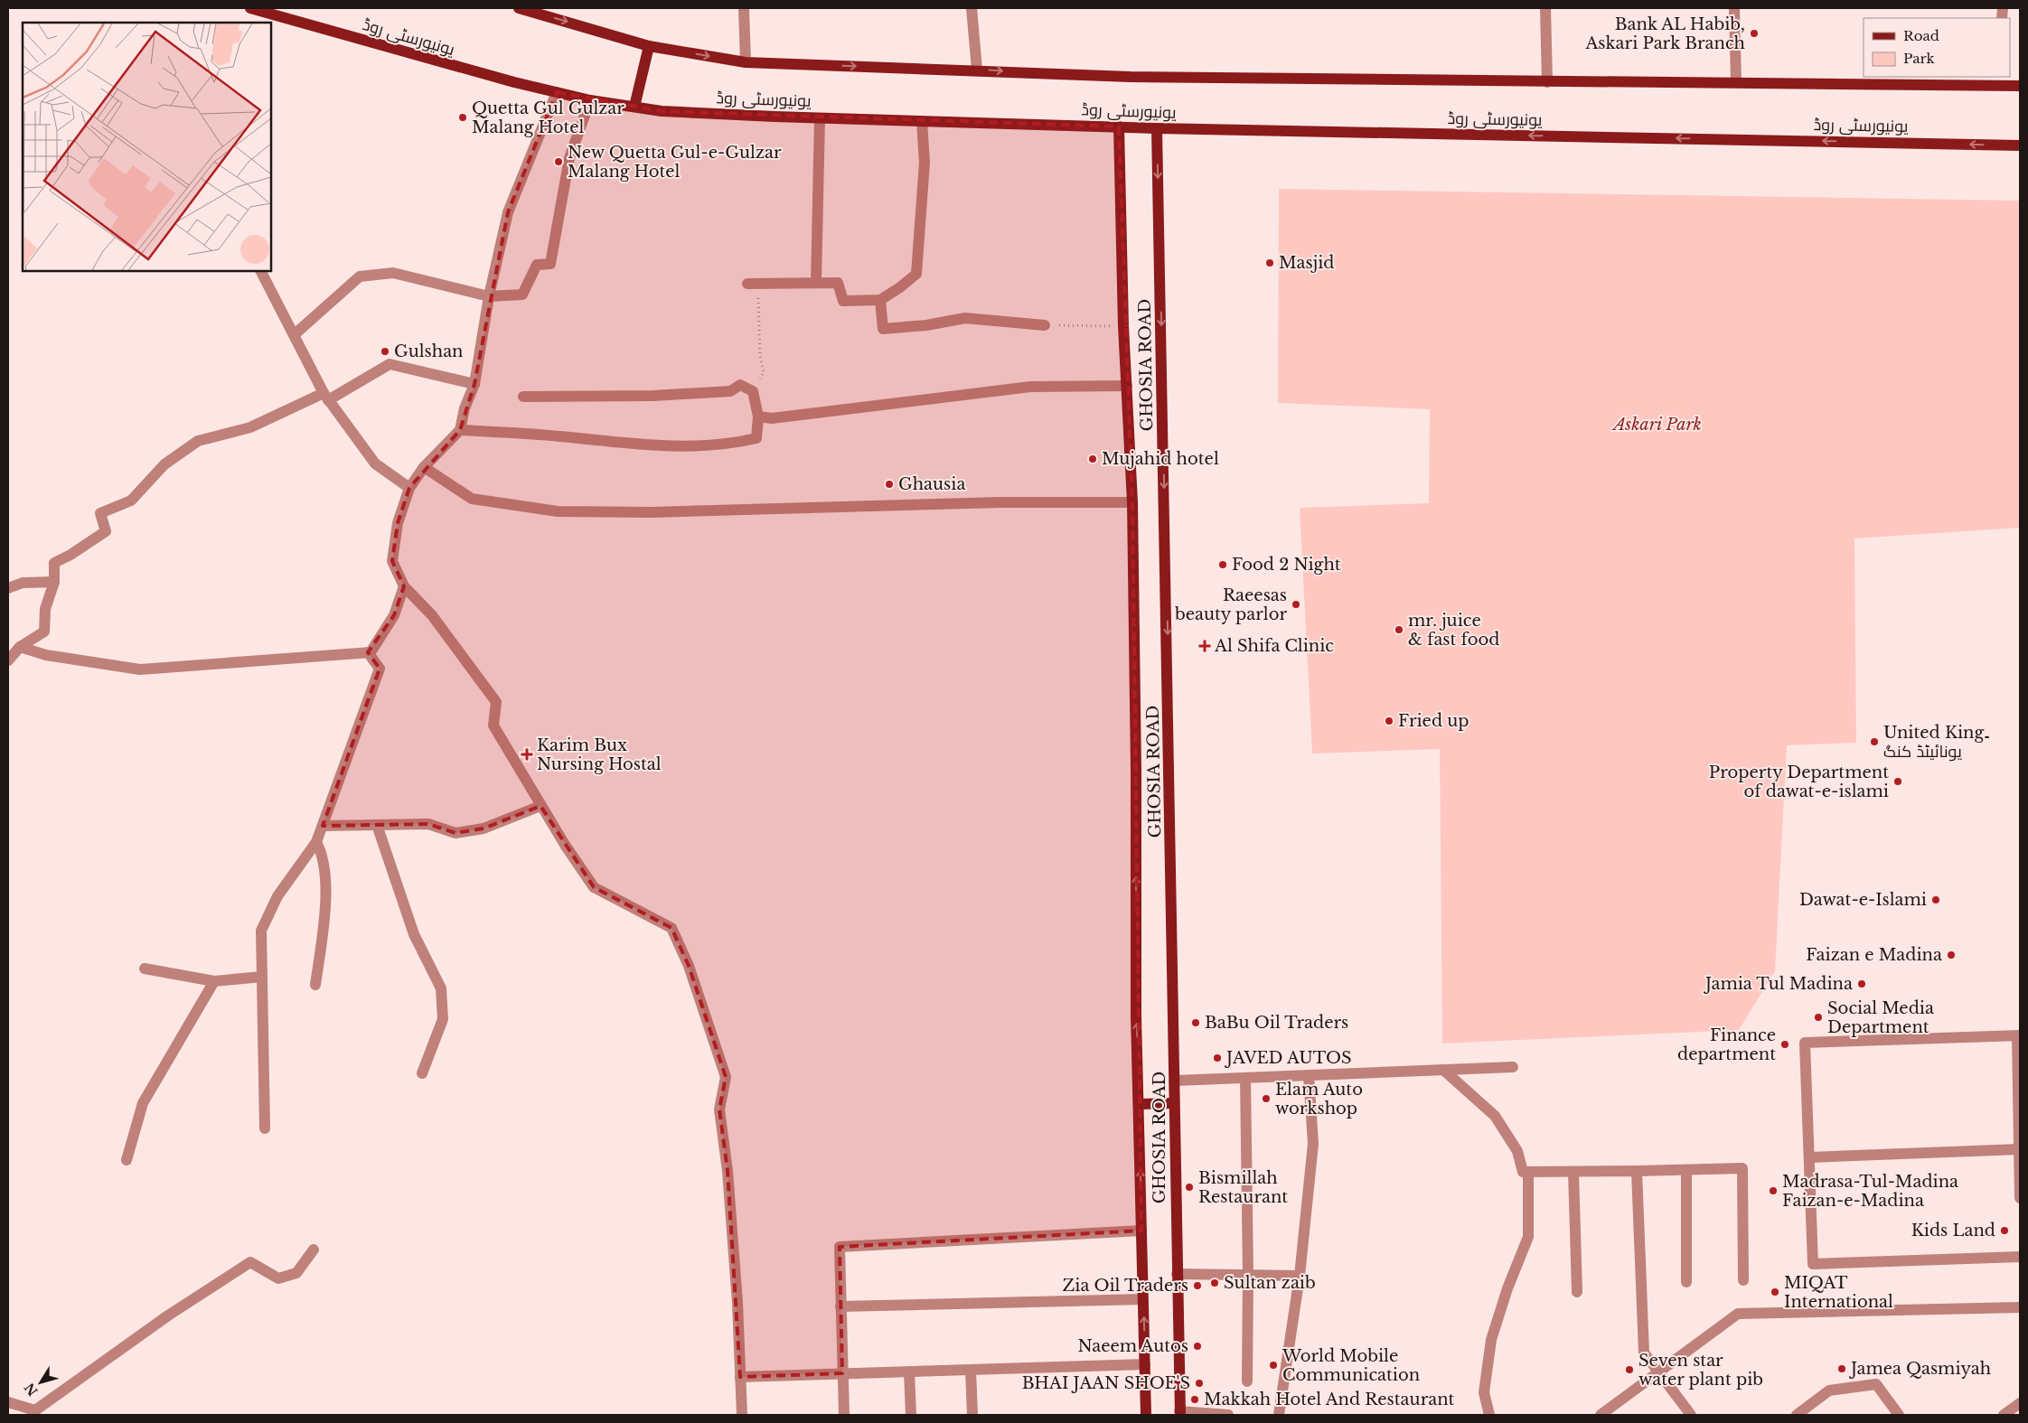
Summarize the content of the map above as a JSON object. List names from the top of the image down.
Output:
{
  "streets": {
    "main road": ["یونیورسٹی روڈ", "GHOSIA ROAD"]
  },
  "crossings": [
    ["یونیورسٹی روڈ", "GHOSIA ROAD"]
  ],
  "parks": ["Askari Park"],
  "places": {
    "other": [
      "Bank AL Habib, Askari Park Branch",
      "Quetta Gul Gulzar Malang Hotel",
      "New Quetta Gul-e-Gulzar Malang Hotel",
      "Masjid",
      "Gulshan",
      "Mujahid hotel",
      "Ghausia",
      "Food 2 Night",
      "Raeesas beauty parlor",
      "mr. juice & fast food",
      "Fried up",
      "United King۔ یونائیٹڈ کنگ",
      "Property Department of dawat-e-islami",
      "Dawat-e-Islami",
      "Faizan e Madina",
      "Jamia Tul Madina",
      "Social Media Department",
      "BaBu Oil Traders",
      "Finance department",
      "JAVED AUTOS",
      "Elam Auto workshop",
      "Bismillah Restaurant",
      "Madrasa-Tul-Madina Faizan-e-Madina",
      "Kids Land",
      "Sultan zaib",
      "Zia Oil Traders",
      "MIQAT International",
      "Naeem Autos",
      "World Mobile Communication",
      "Jamea Qasmiyah",
      "Seven star water plant pib",
      "BHAI JAAN SHOE'S",
      "Makkah Hotel And Restaurant"
    ],
    "health": ["Al Shifa Clinic", "Karim Bux Nursing Hostal"]
  },
  "legend": ["Road", "Park"],
  "north": "bottom left"
}
